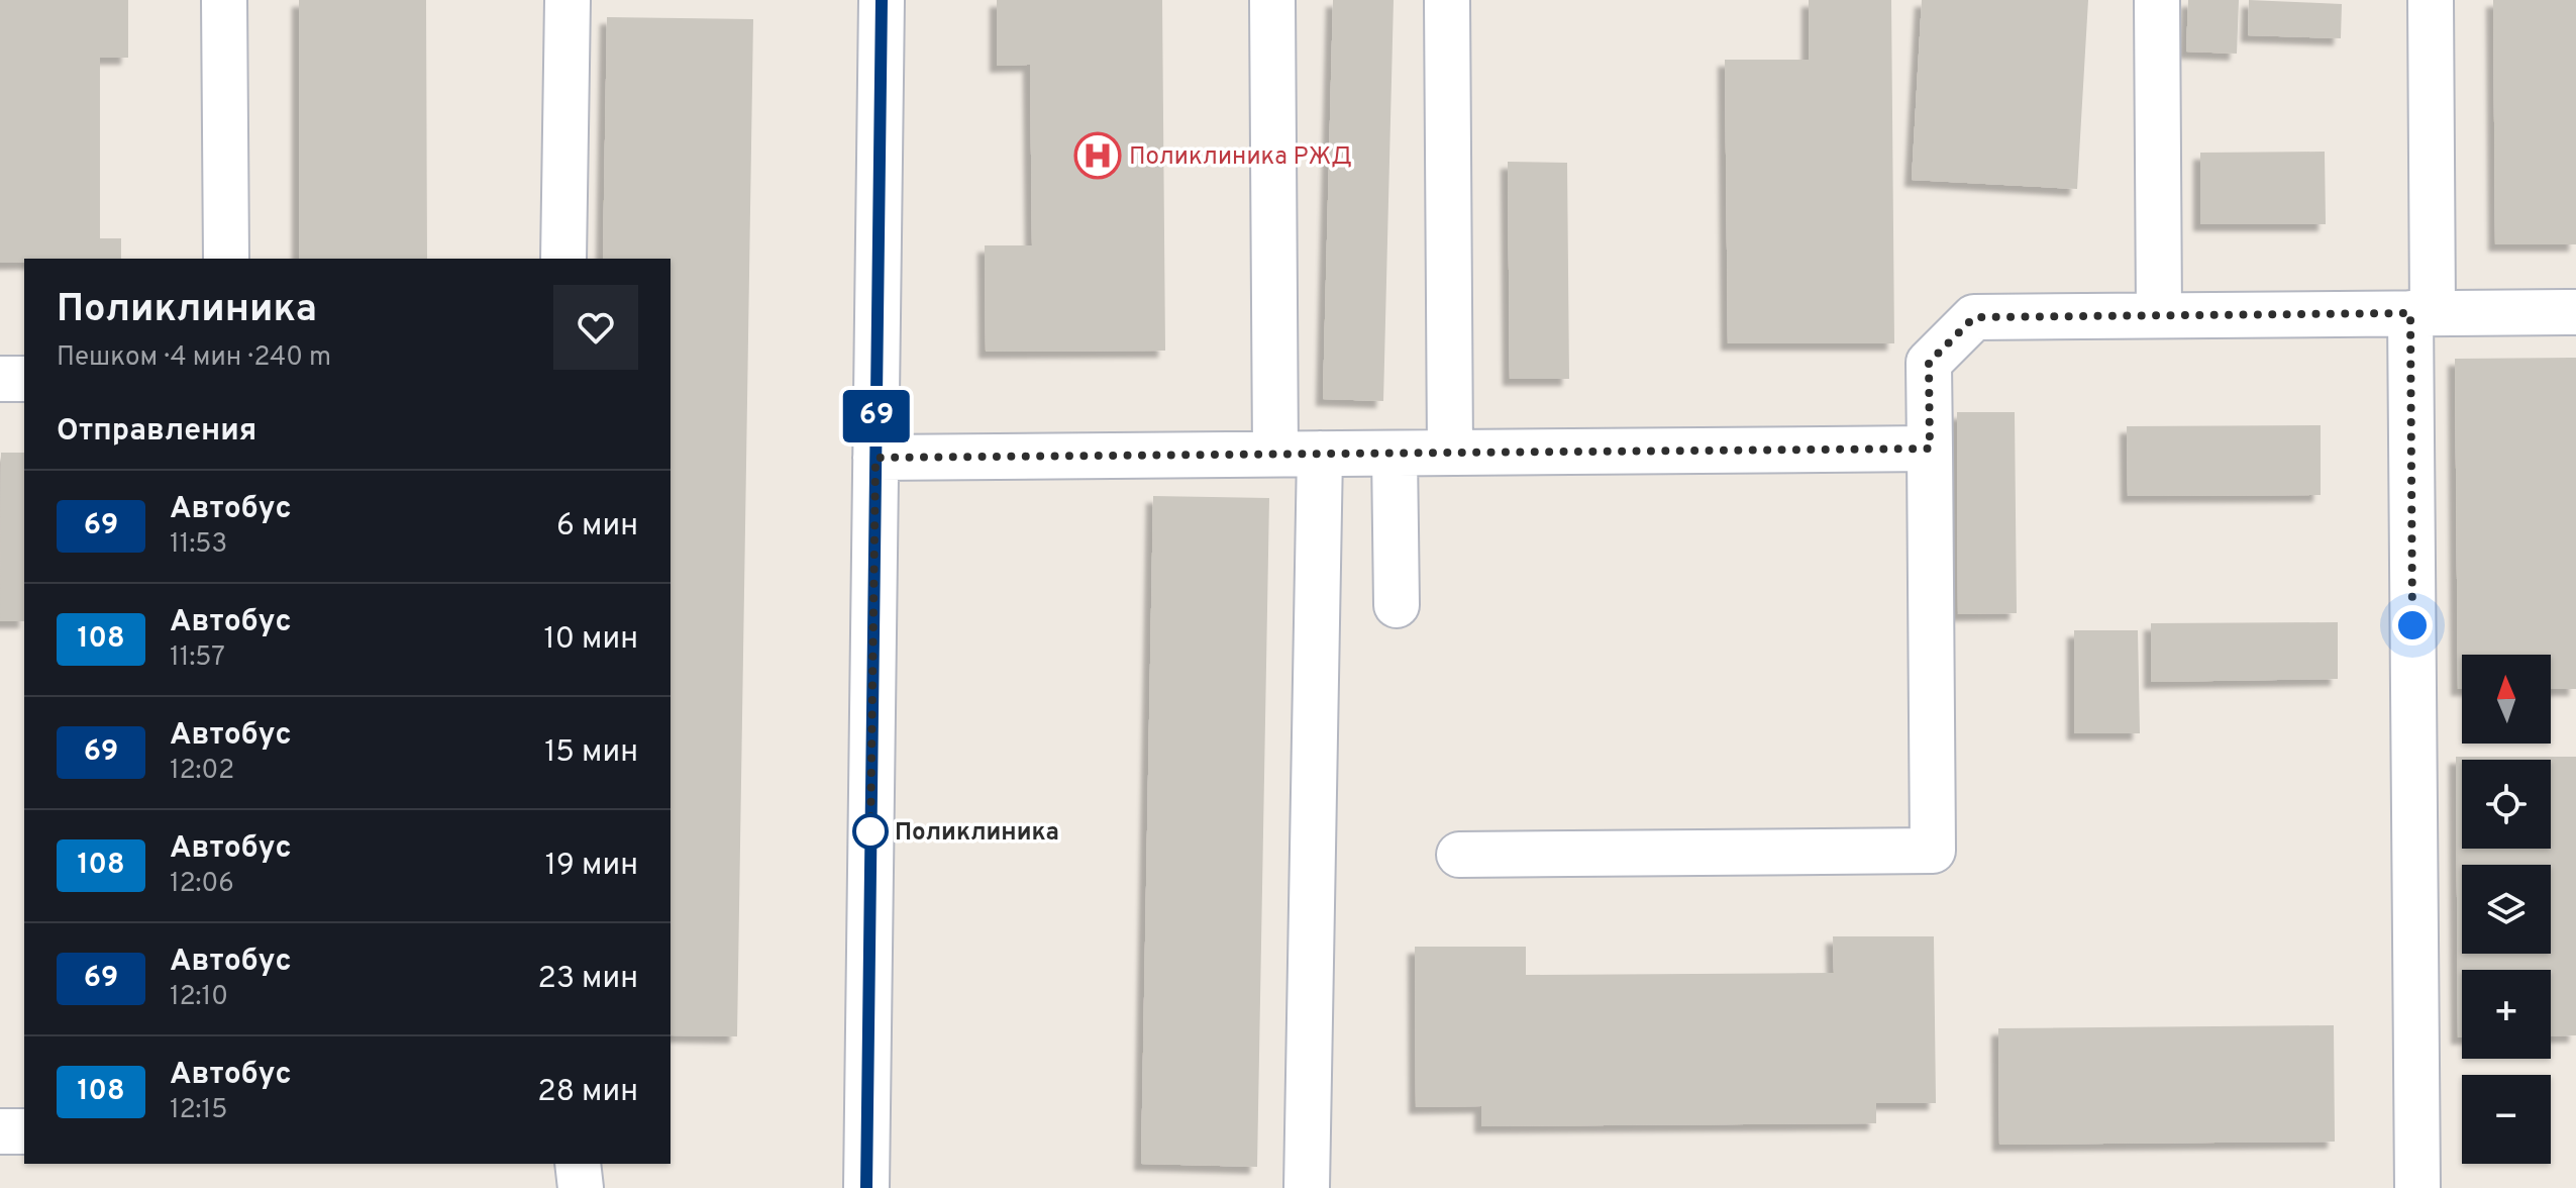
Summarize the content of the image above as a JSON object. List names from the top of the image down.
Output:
{
  "places": {
    "hospital": ["Поликлиника РЖД"],
    "other": ["Поликлиника"]
  },
  "lines": ["bus line 69"],
  "north": "top",
  "page": {
    "on_map": "69",
    "heading": [
      ["Поликлиника", "Пешком · 4 мин · 240 m"],
      "Отправления"
    ],
    "list": [
      {
        "mark": "69",
        "name": "Автобус",
        "note": "11:53",
        "value": "6 мин"
      },
      {
        "mark": "108",
        "name": "Автобус",
        "note": "11:57",
        "value": "10 мин"
      },
      {
        "mark": "69",
        "name": "Автобус",
        "note": "12:02",
        "value": "15 мин"
      },
      {
        "mark": "108",
        "name": "Автобус",
        "note": "12:06",
        "value": "19 мин"
      },
      {
        "mark": "69",
        "name": "Автобус",
        "note": "12:10",
        "value": "23 мин"
      },
      {
        "mark": "108",
        "name": "Автобус",
        "note": "12:15",
        "value": "28 мин"
      }
    ],
    "map_buttons": ["+", "−"]
  }
}
